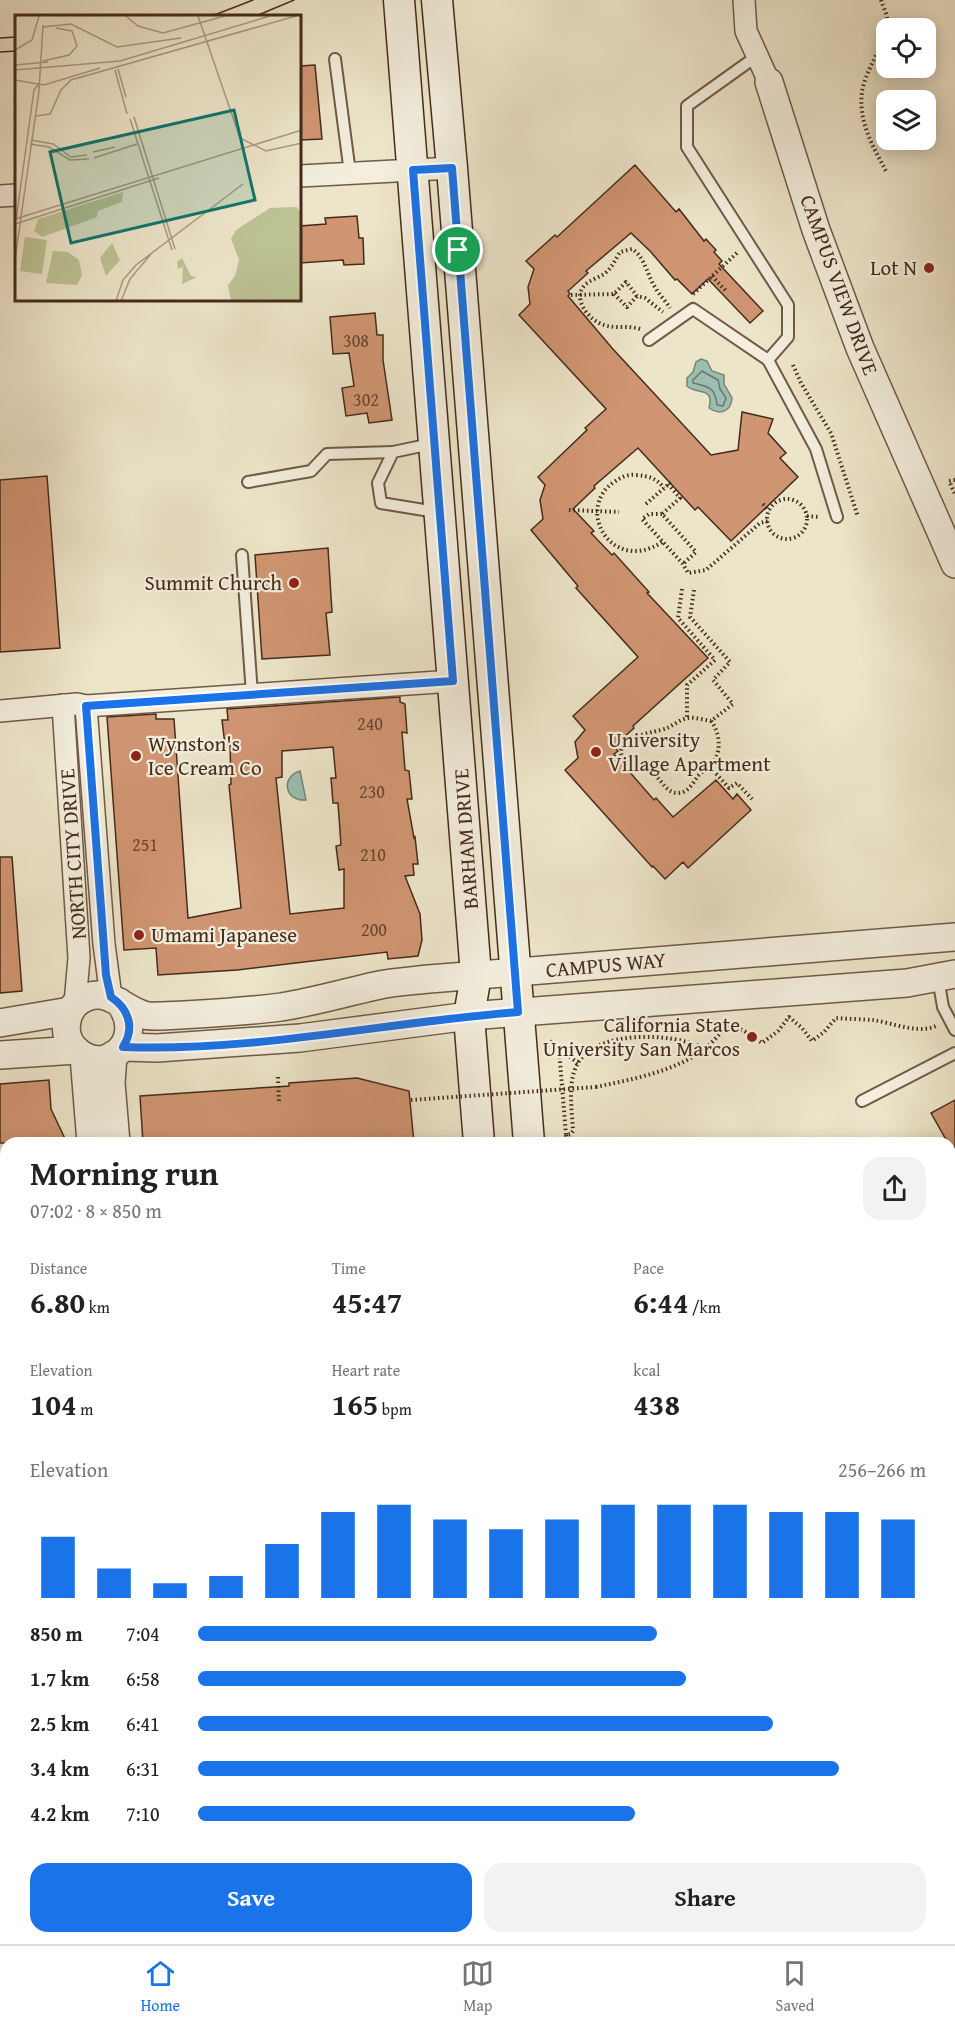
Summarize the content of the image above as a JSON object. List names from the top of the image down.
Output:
{
  "streets": {
    "main road": ["BARHAM DRIVE"],
    "street": ["CAMPUS VIEW DRIVE", "NORTH CITY DRIVE", "CAMPUS WAY"]
  },
  "crossings": [
    ["BARHAM DRIVE", "CAMPUS WAY"],
    ["NORTH CITY DRIVE", "CAMPUS WAY"]
  ],
  "places": [
    "Lot N",
    "Summit Church",
    "University Village Apartment",
    "Wynston's Ice Cream Co",
    "Umami Japanese",
    "California State University San Marcos"
  ],
  "house_numbers": [
    "308",
    "302",
    "240",
    "230",
    "251",
    "210",
    "200"
  ],
  "page": {
    "heading": ["Morning run", "07:02 · 8 × 850 m"],
    "stats": [
      ["Distance", "6.80 km"],
      ["Time", "45:47"],
      ["Pace", "6:44 /km"],
      ["Elevation", "104 m"],
      ["Heart rate", "165 bpm"],
      ["kcal", "438"]
    ],
    "chart": ["Elevation", "256–266 m"],
    "list": [
      {
        "name": "850 m",
        "note": "7:04"
      },
      {
        "name": "1.7 km",
        "note": "6:58"
      },
      {
        "name": "2.5 km",
        "note": "6:41"
      },
      {
        "name": "3.4 km",
        "note": "6:31"
      },
      {
        "name": "4.2 km",
        "note": "7:10"
      }
    ],
    "buttons": ["Save", "Share"],
    "tabs": ["Home", "Map", "Saved"]
  }
}
